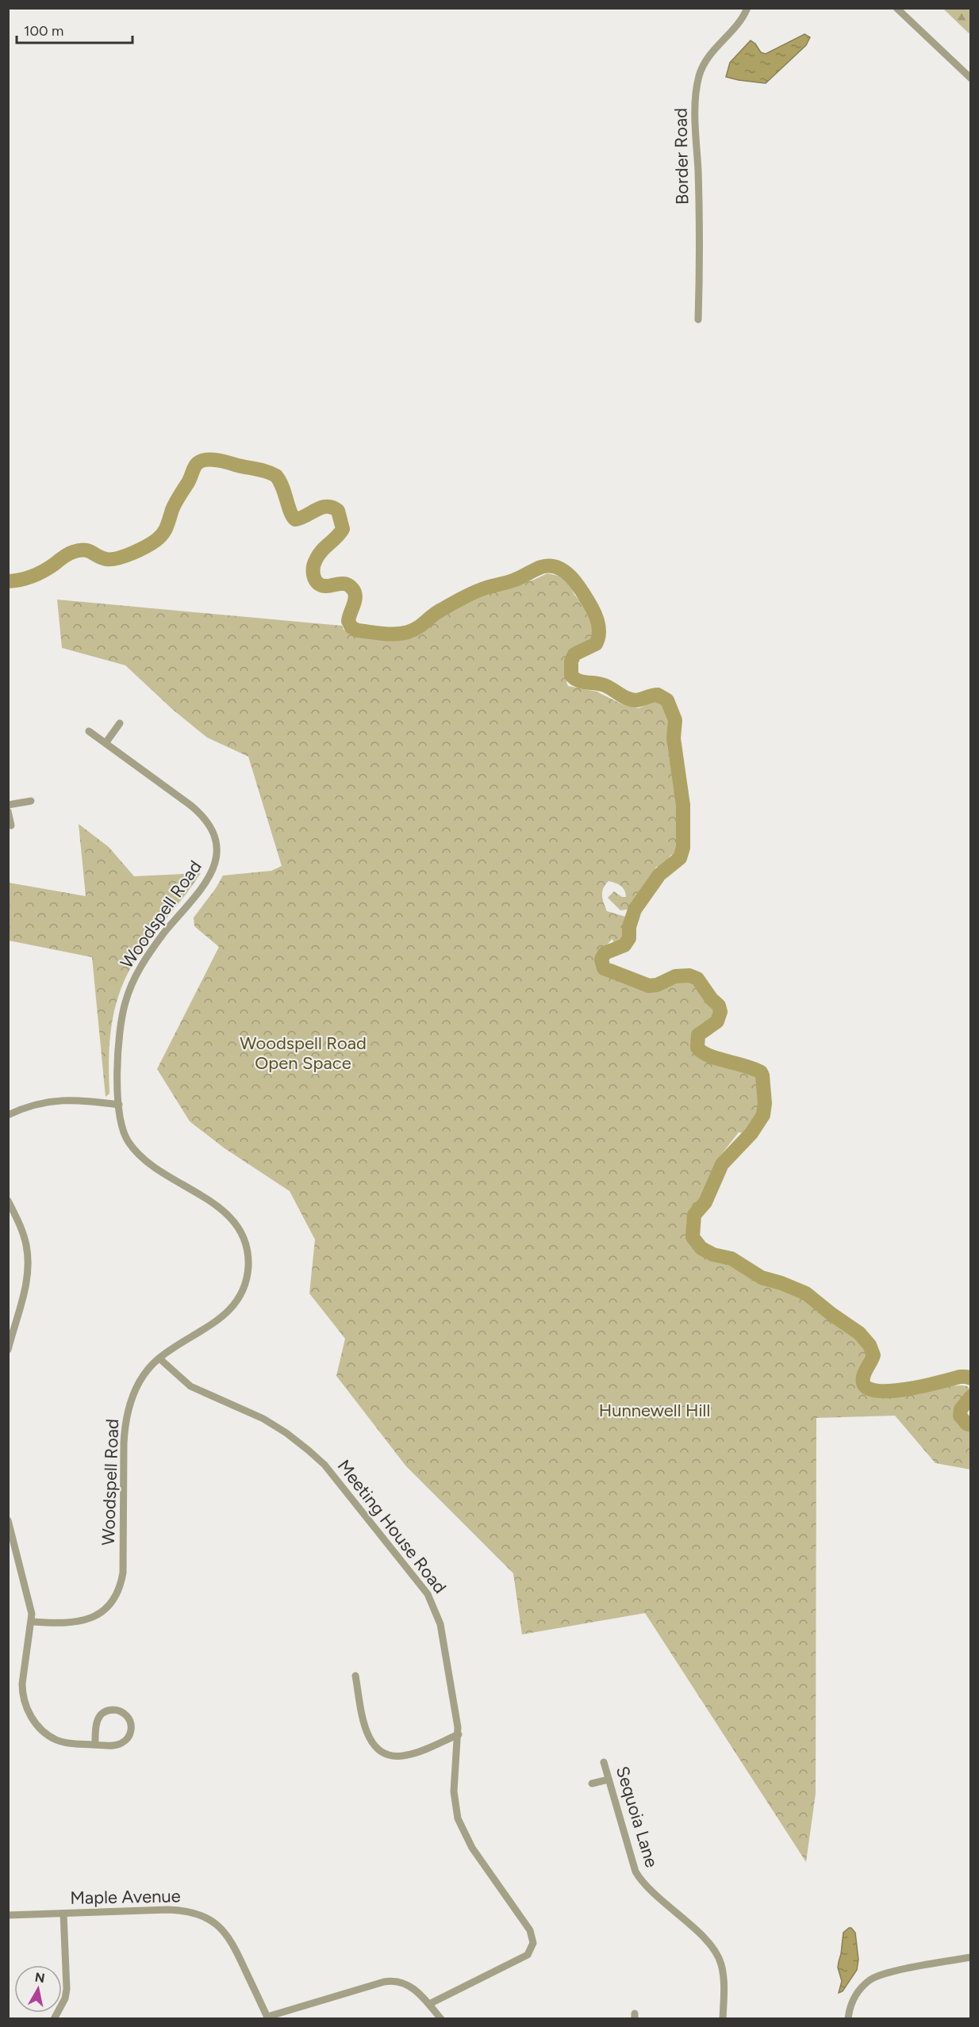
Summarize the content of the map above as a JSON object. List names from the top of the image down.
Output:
{
  "streets": {
    "street": [
      "Border Road",
      "Woodspell Road",
      "Meeting House Road",
      "Sequoia Lane",
      "Maple Avenue"
    ]
  },
  "crossings": [
    ["Woodspell Road", "Meeting House Road"]
  ],
  "parks": ["Woodspell Road Open Space", "Hunnewell Hill"],
  "scale_bar": "100 m",
  "north": "top"
}
